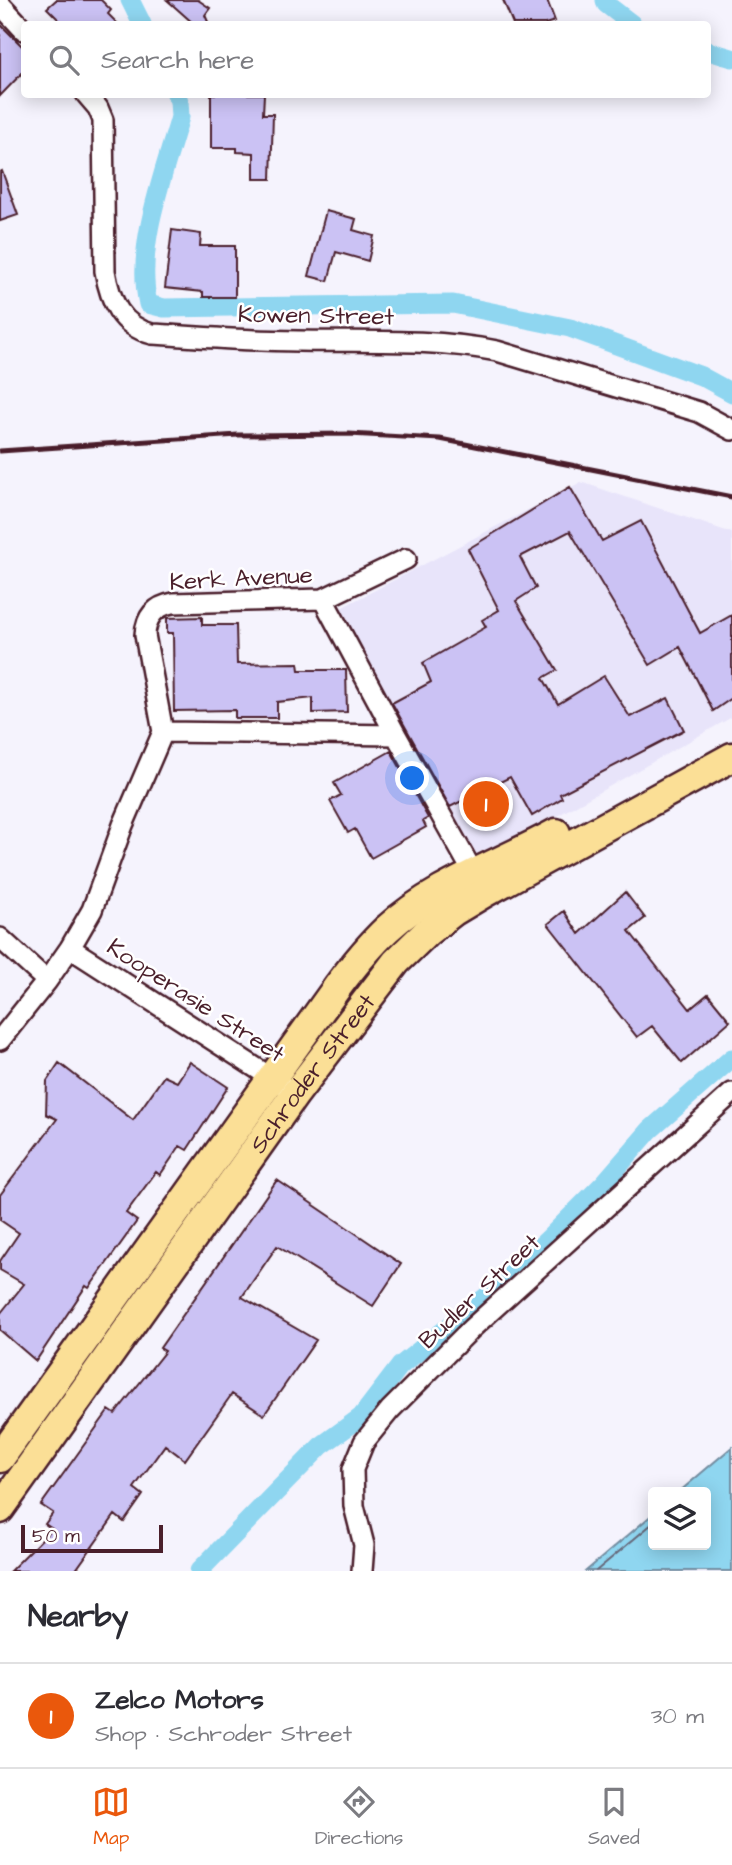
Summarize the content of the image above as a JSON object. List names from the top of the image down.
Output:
{
  "streets": {
    "highway": ["Schroder Street"],
    "street": [
      "Kowen Street",
      "Kerk Avenue",
      "Kooperasie Street",
      "Budler Street"
    ]
  },
  "crossings": [
    ["Kooperasie Street", "Schroder Street"]
  ],
  "scale_bar": "50 m",
  "page": {
    "search": "Search here",
    "pins": "1",
    "scale": "50 m",
    "heading": "Nearby",
    "list": [
      {
        "mark": "1",
        "name": "Zelco Motors",
        "note": "Shop · Schroder Street",
        "value": "30 m"
      }
    ],
    "nav": ["Map", "Directions", "Saved"]
  }
}
